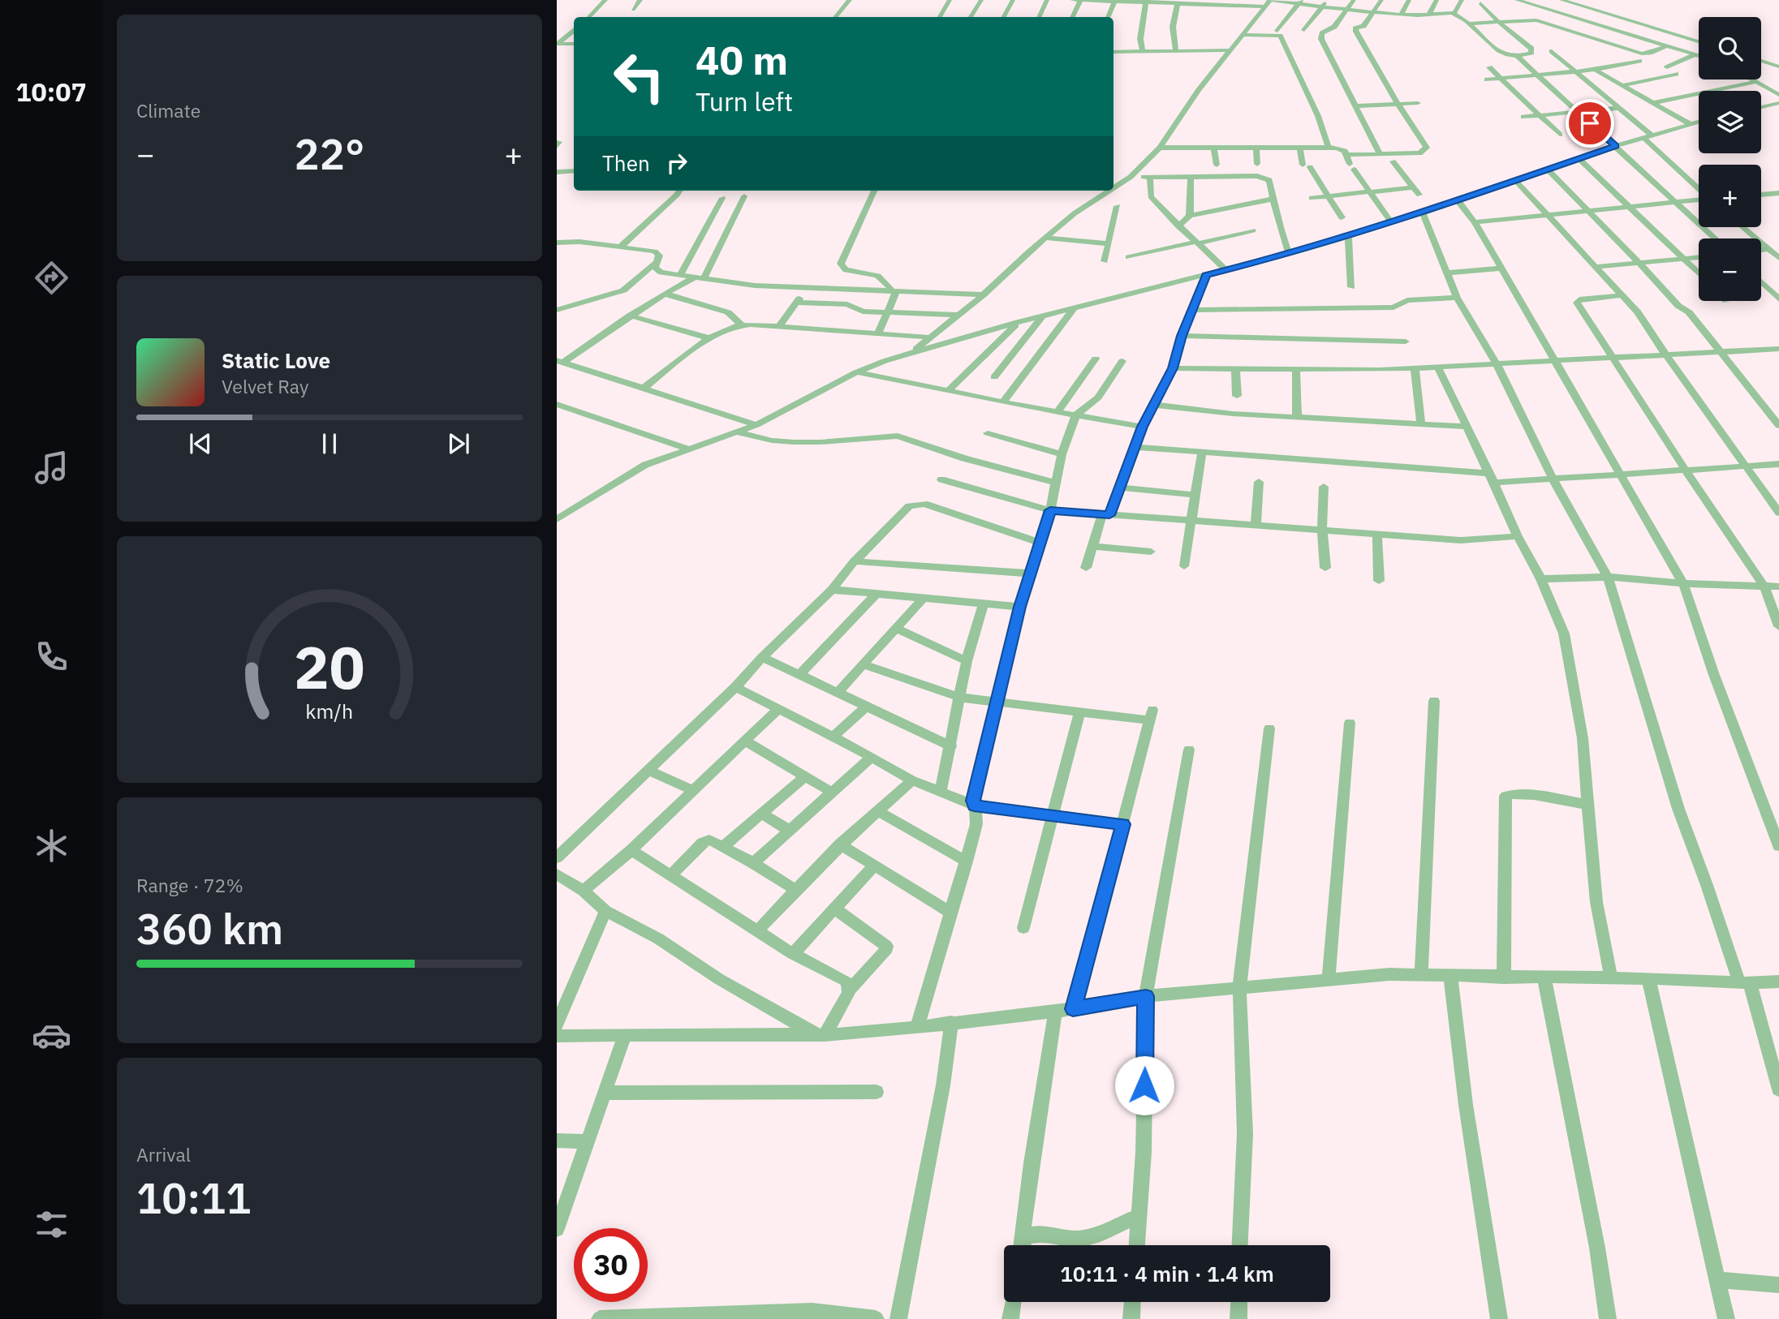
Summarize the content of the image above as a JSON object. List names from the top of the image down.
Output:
{
  "page": {
    "tabs": "10:07",
    "tile": [
      "Climate",
      ["Range · 72%", "360 km"],
      ["Arrival", "10:11"]
    ],
    "map_buttons": ["+", "−"],
    "turn": ["40 m", "Turn left"],
    "heat": ["−", "22°", "+"],
    "then": "Then",
    "song": ["Static Love", "Velvet Ray"],
    "limit": "30",
    "trip": "10:11 · 4 min · 1.4 km",
    "gauge": ["20", "km/h"]
  }
}
